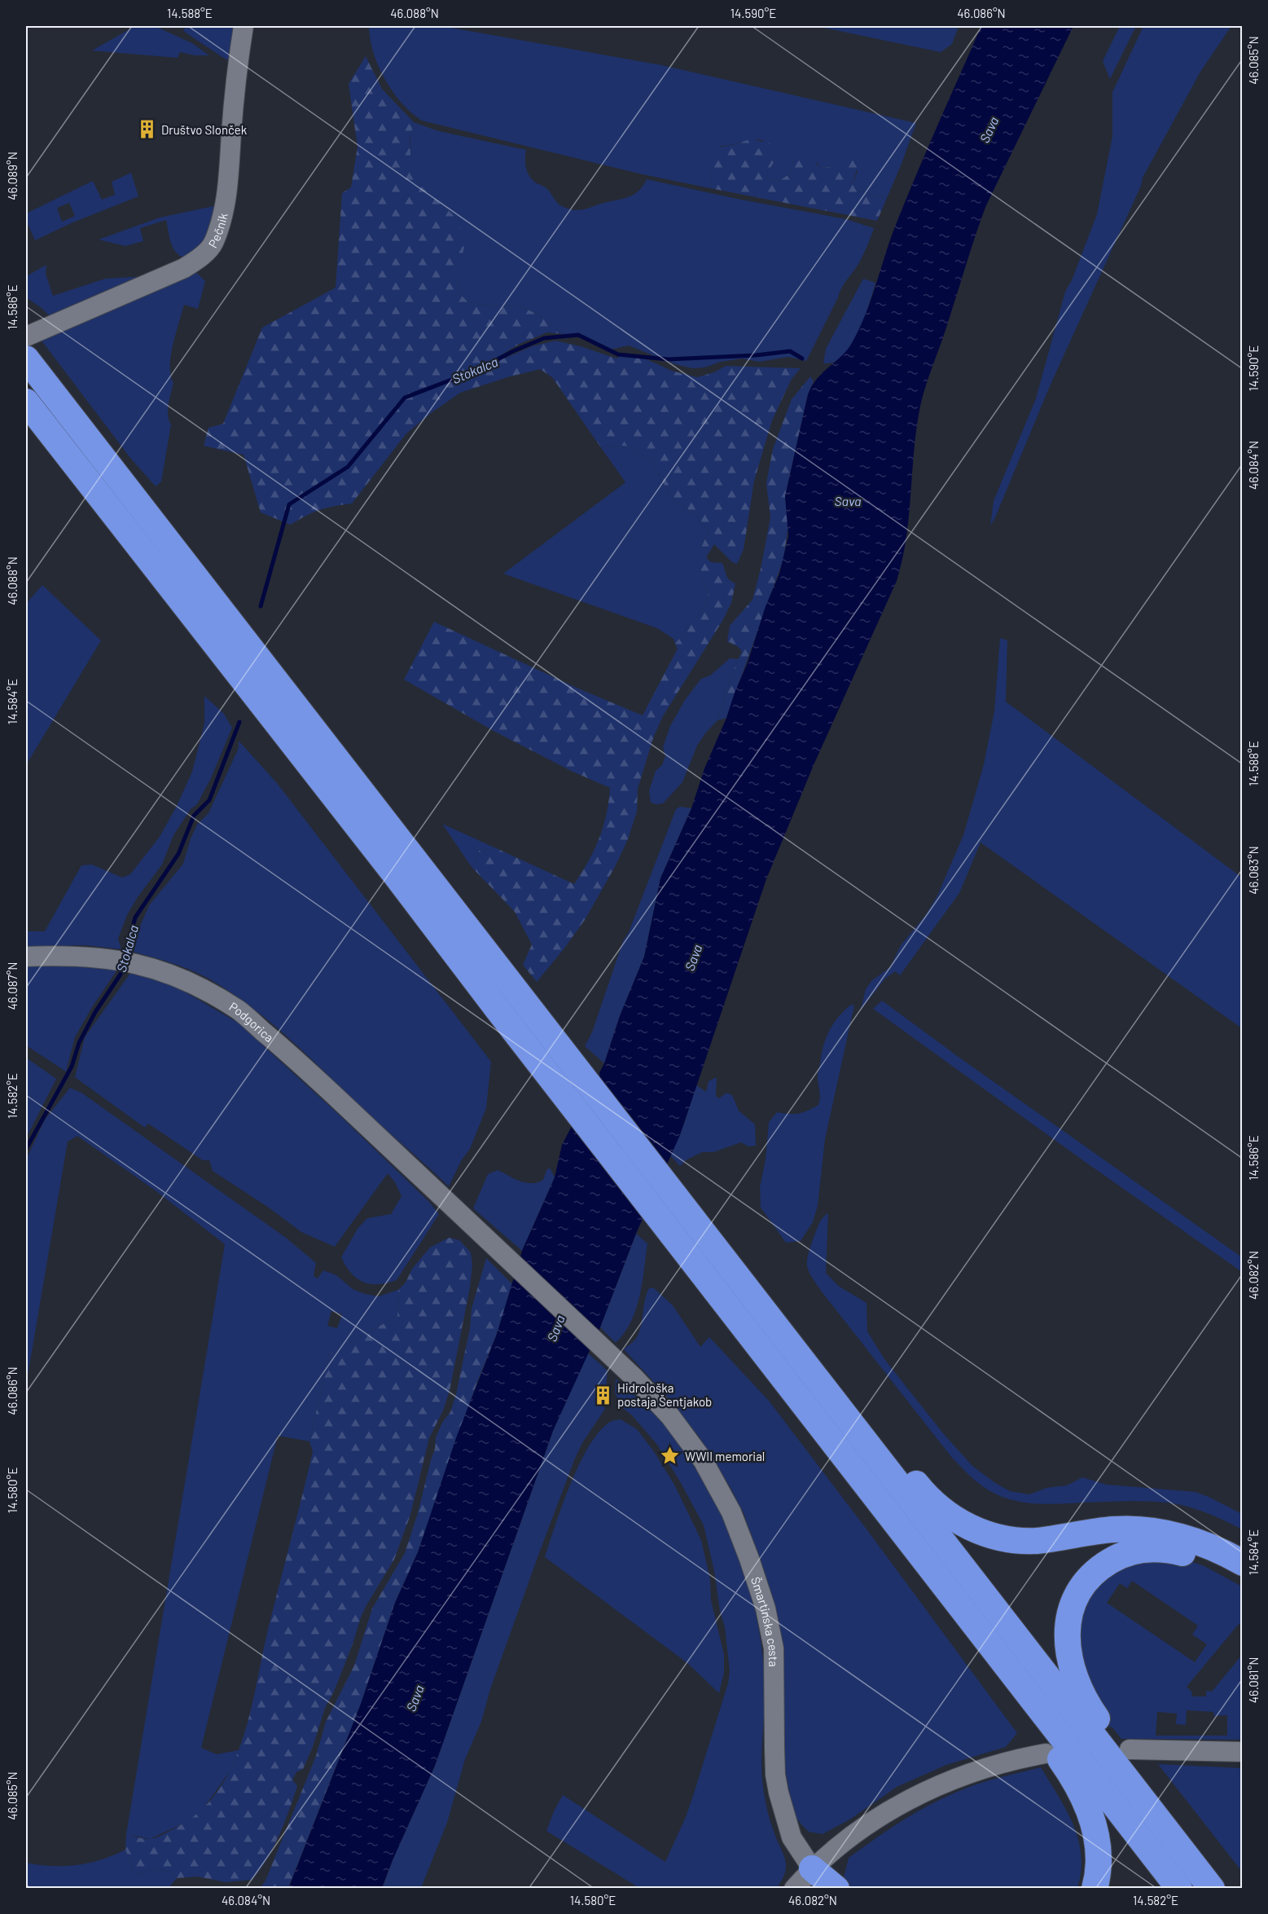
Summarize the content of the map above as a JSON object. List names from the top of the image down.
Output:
{
  "streets": {
    "main road": ["Pečnik", "Podgorica", "Šmartinska cesta"]
  },
  "crossings": [
    ["Podgorica", "Šmartinska cesta"]
  ],
  "water": ["Sava", "Stokalca"],
  "places": {
    "building": ["Društvo Slonček", "Hidrološka postaja Šentjakob"],
    "place": ["WWII memorial"]
  },
  "coordinates": [
    "14.588°E",
    "46.088°N",
    "14.590°E",
    "46.086°N",
    "46.085°N",
    "46.089°N",
    "14.586°E",
    "46.084°N",
    "14.584°E",
    "46.083°N",
    "46.087°N",
    "14.582°E",
    "46.082°N",
    "14.580°E",
    "46.081°N"
  ]
}
